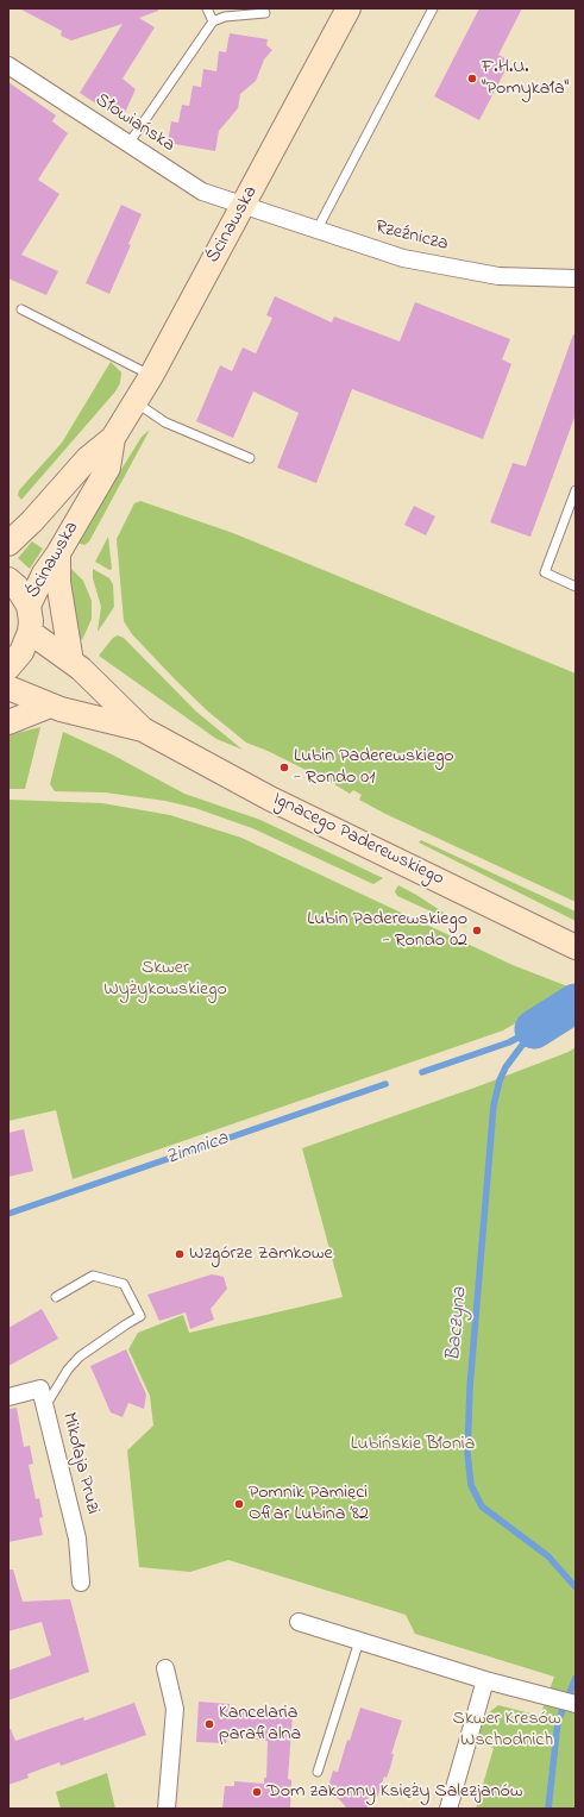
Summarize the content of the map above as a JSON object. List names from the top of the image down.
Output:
{
  "streets": {
    "main road": ["Ścinawska", "Ignacego Paderewskiego"],
    "street": ["Słowiańska", "Rzeźnicza", "Mikołaja Pruzi"]
  },
  "crossings": [
    ["Słowiańska", "Ścinawska"],
    ["Słowiańska", "Rzeźnicza"],
    ["Ścinawska", "Rzeźnicza"]
  ],
  "water": ["Zimnica", "Baczyna"],
  "parks": ["Skwer Wyżykowskiego", "Lubińskie Błonia", "Skwer Kresów Wschodnich"],
  "places": [
    "F.H.U. \"Pomykała\"",
    "Lubin Paderewskiego - Rondo 01",
    "Lubin Paderewskiego - Rondo 02",
    "Wzgórze Zamkowe",
    "Pomnik Pamięci Ofiar Lubina ’82",
    "Kancelaria parafialna",
    "Dom zakonny Księży Salezjanów"
  ]
}
